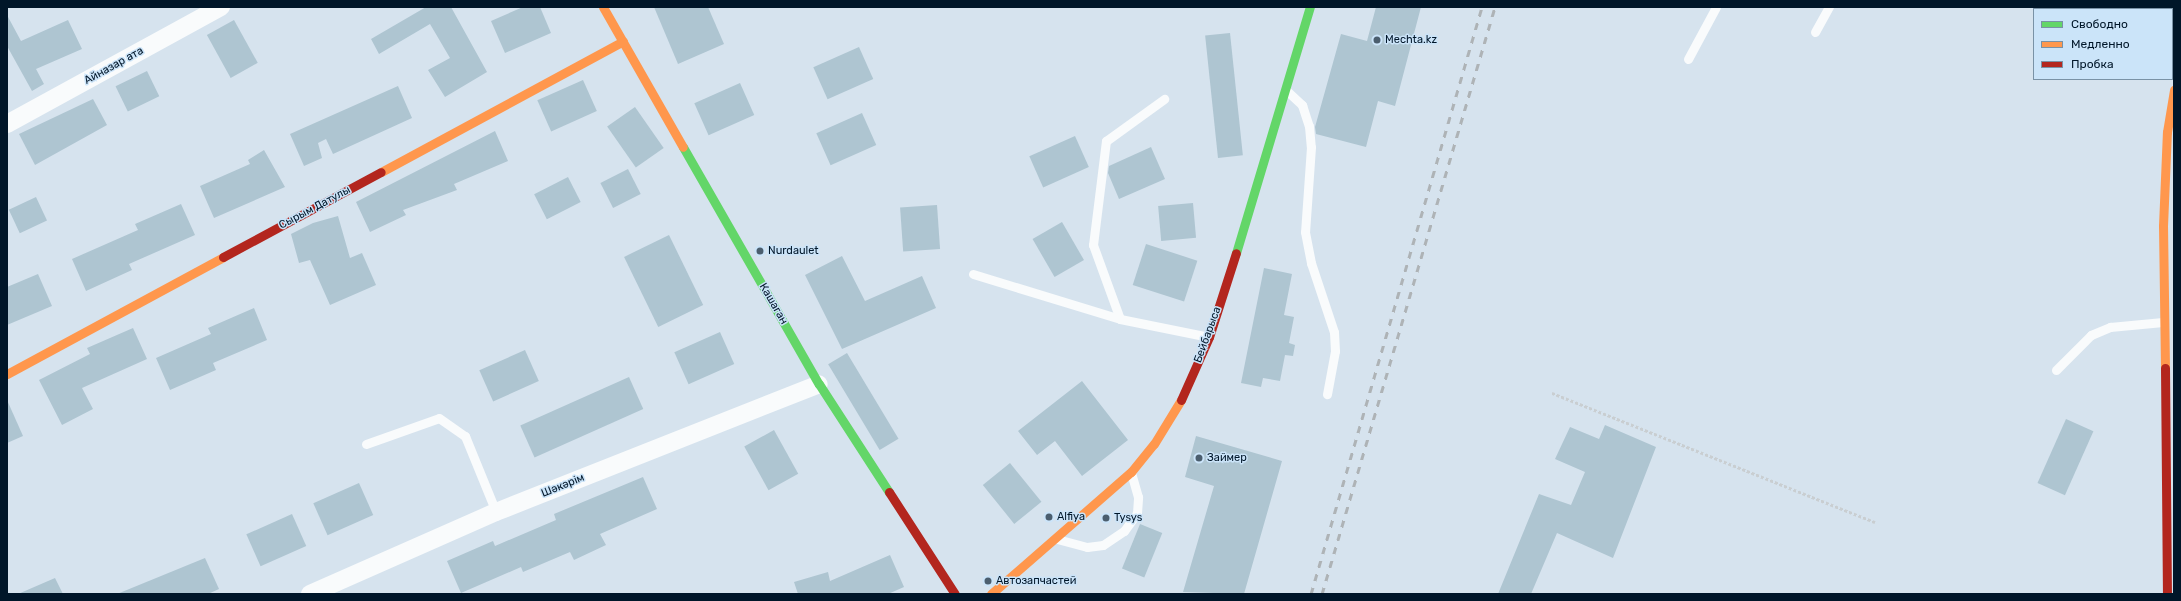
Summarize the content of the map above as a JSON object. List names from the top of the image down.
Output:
{
  "streets": {
    "main road": ["Сырым Датулы", "Кашаган", "Бейбарыса"],
    "street": ["Айназар ата", "Шәкәрім"]
  },
  "crossings": [
    ["Сырым Датулы", "Кашаган"],
    ["Кашаган", "Шәкәрім"]
  ],
  "places": [
    "Mechta.kz",
    "Nurdaulet",
    "Займер",
    "Alfiya",
    "Tysys",
    "Автозапчастей"
  ],
  "legend": ["Свободно", "Медленно", "Пробка"]
}
